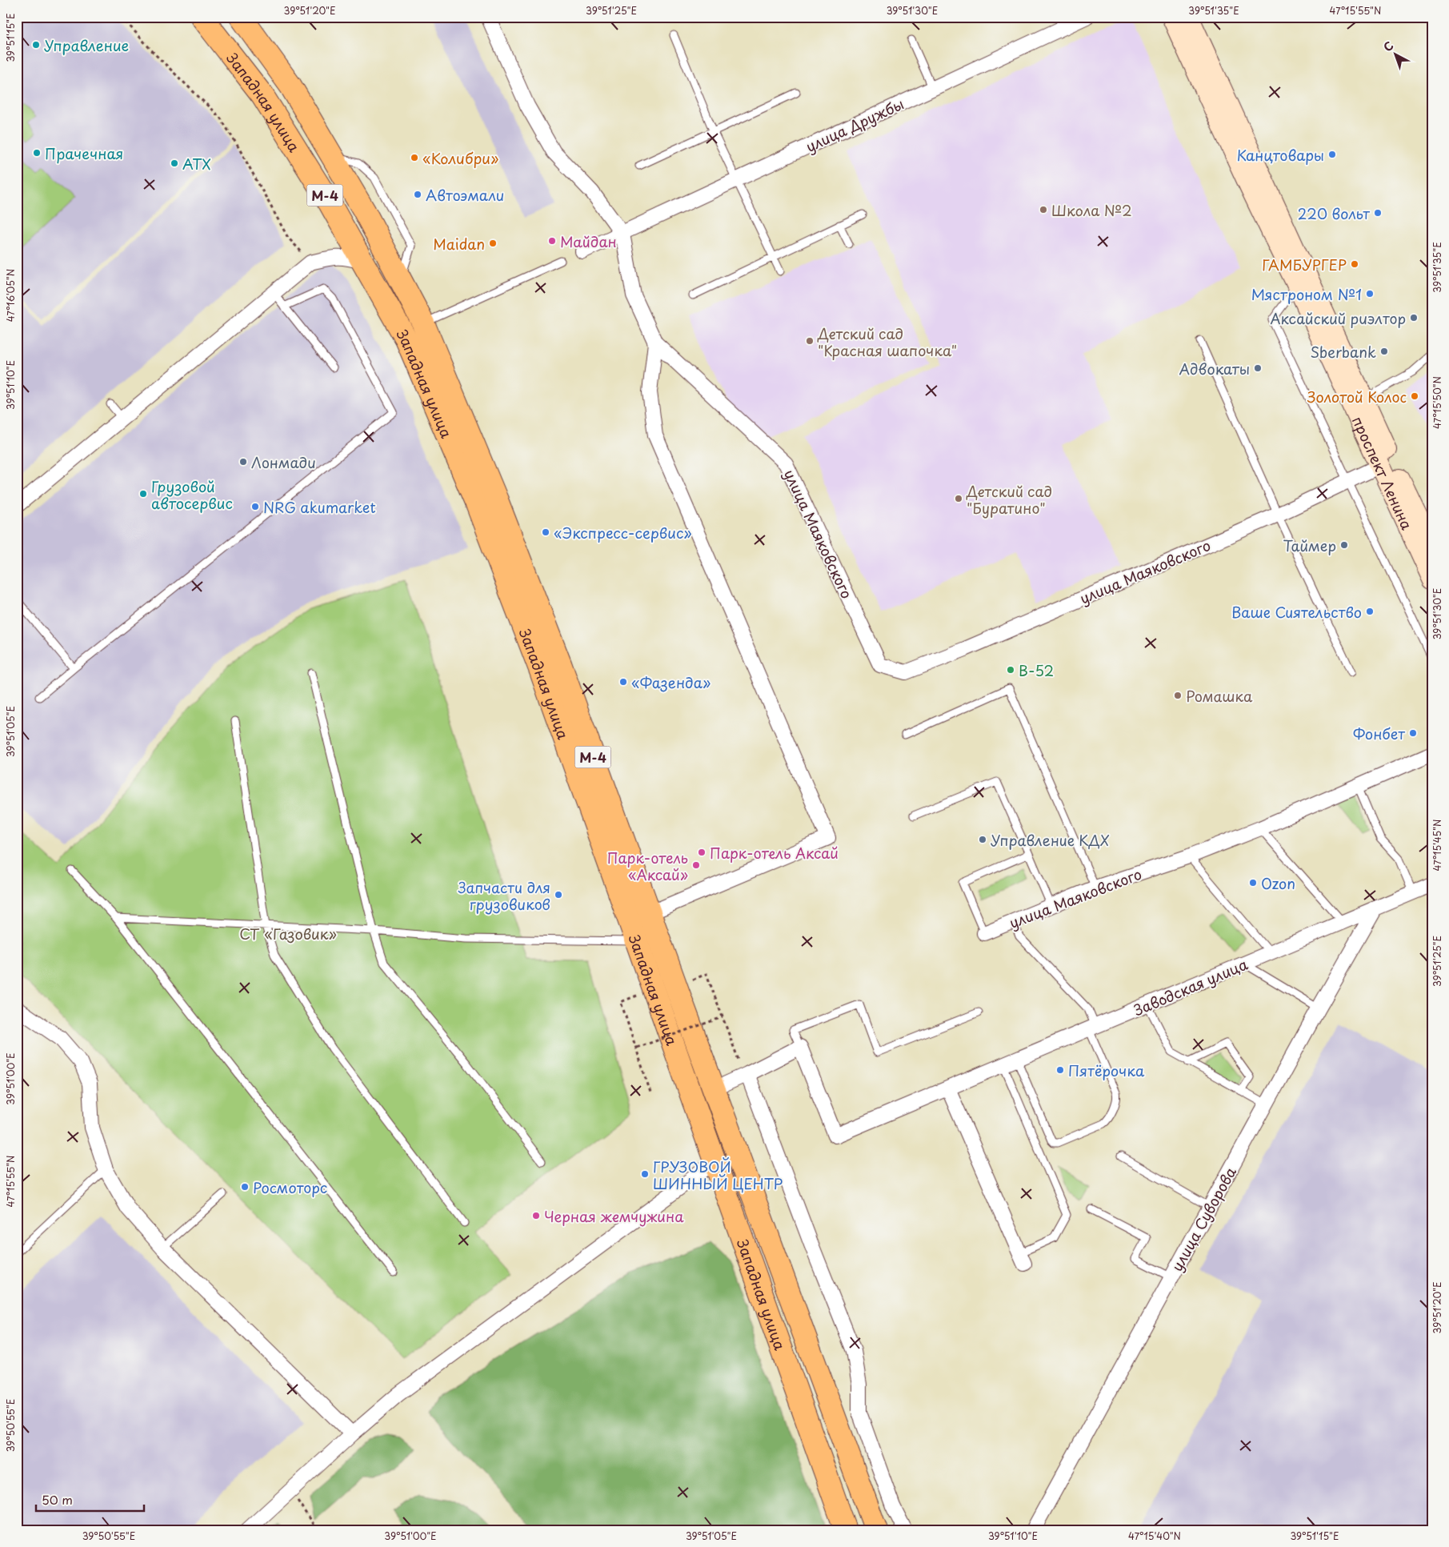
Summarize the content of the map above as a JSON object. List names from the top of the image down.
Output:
{
  "streets": {
    "main road": ["Западная улица", "М-4", "проспект Ленина"],
    "street": [
      "улица Дружбы",
      "улица Маяковского",
      "Заводская улица",
      "улица Суворова"
    ]
  },
  "crossings": [
    ["проспект Ленина", "улица Маяковского"],
    ["Заводская улица", "улица Суворова"]
  ],
  "parks": ["СТ «Газовик»"],
  "places": [
    "Управление",
    "Прачечная",
    "Канцтовары",
    "«Колибри»",
    "АТХ",
    "Автоэмали",
    "Школа №2",
    "220 вольт",
    "Майдан",
    "Maidan",
    "ГАМБУРГЕР",
    "Мястроном №1",
    "Аксайский риэлтор",
    "Детский сад \"Красная шапочка\"",
    "Sberbank",
    "Адвокаты",
    "Золотой Колос",
    "Лонмади",
    "Грузовой автосервис",
    "Детский сад \"Буратино\"",
    "NRG akumarket",
    "«Экспресс-сервис»",
    "Таймер",
    "Ваше Сиятельство",
    "В-52",
    "«Фазенда»",
    "Ромашка",
    "Фонбет",
    "Управление КДХ",
    "Парк-отель Аксай",
    "Парк-отель «Аксай»",
    "Ozon",
    "Запчасти для грузовиков",
    "Пятёрочка",
    "ГРУЗОВОЙ ШИННЫЙ ЦЕНТР",
    "Росмоторс",
    "Черная жемчужина"
  ],
  "scale_bar": "50 m",
  "north": "top left",
  "coordinates": [
    "39°51'20\"E",
    "39°51'25\"E",
    "39°51'30\"E",
    "39°51'35\"E",
    "47°15'55\"N",
    "39°51'15\"E",
    "47°16'05\"N",
    "39°51'10\"E",
    "47°15'50\"N",
    "39°51'05\"E",
    "47°15'45\"N",
    "39°51'00\"E",
    "39°50'55\"E",
    "47°15'40\"N"
  ]
}
